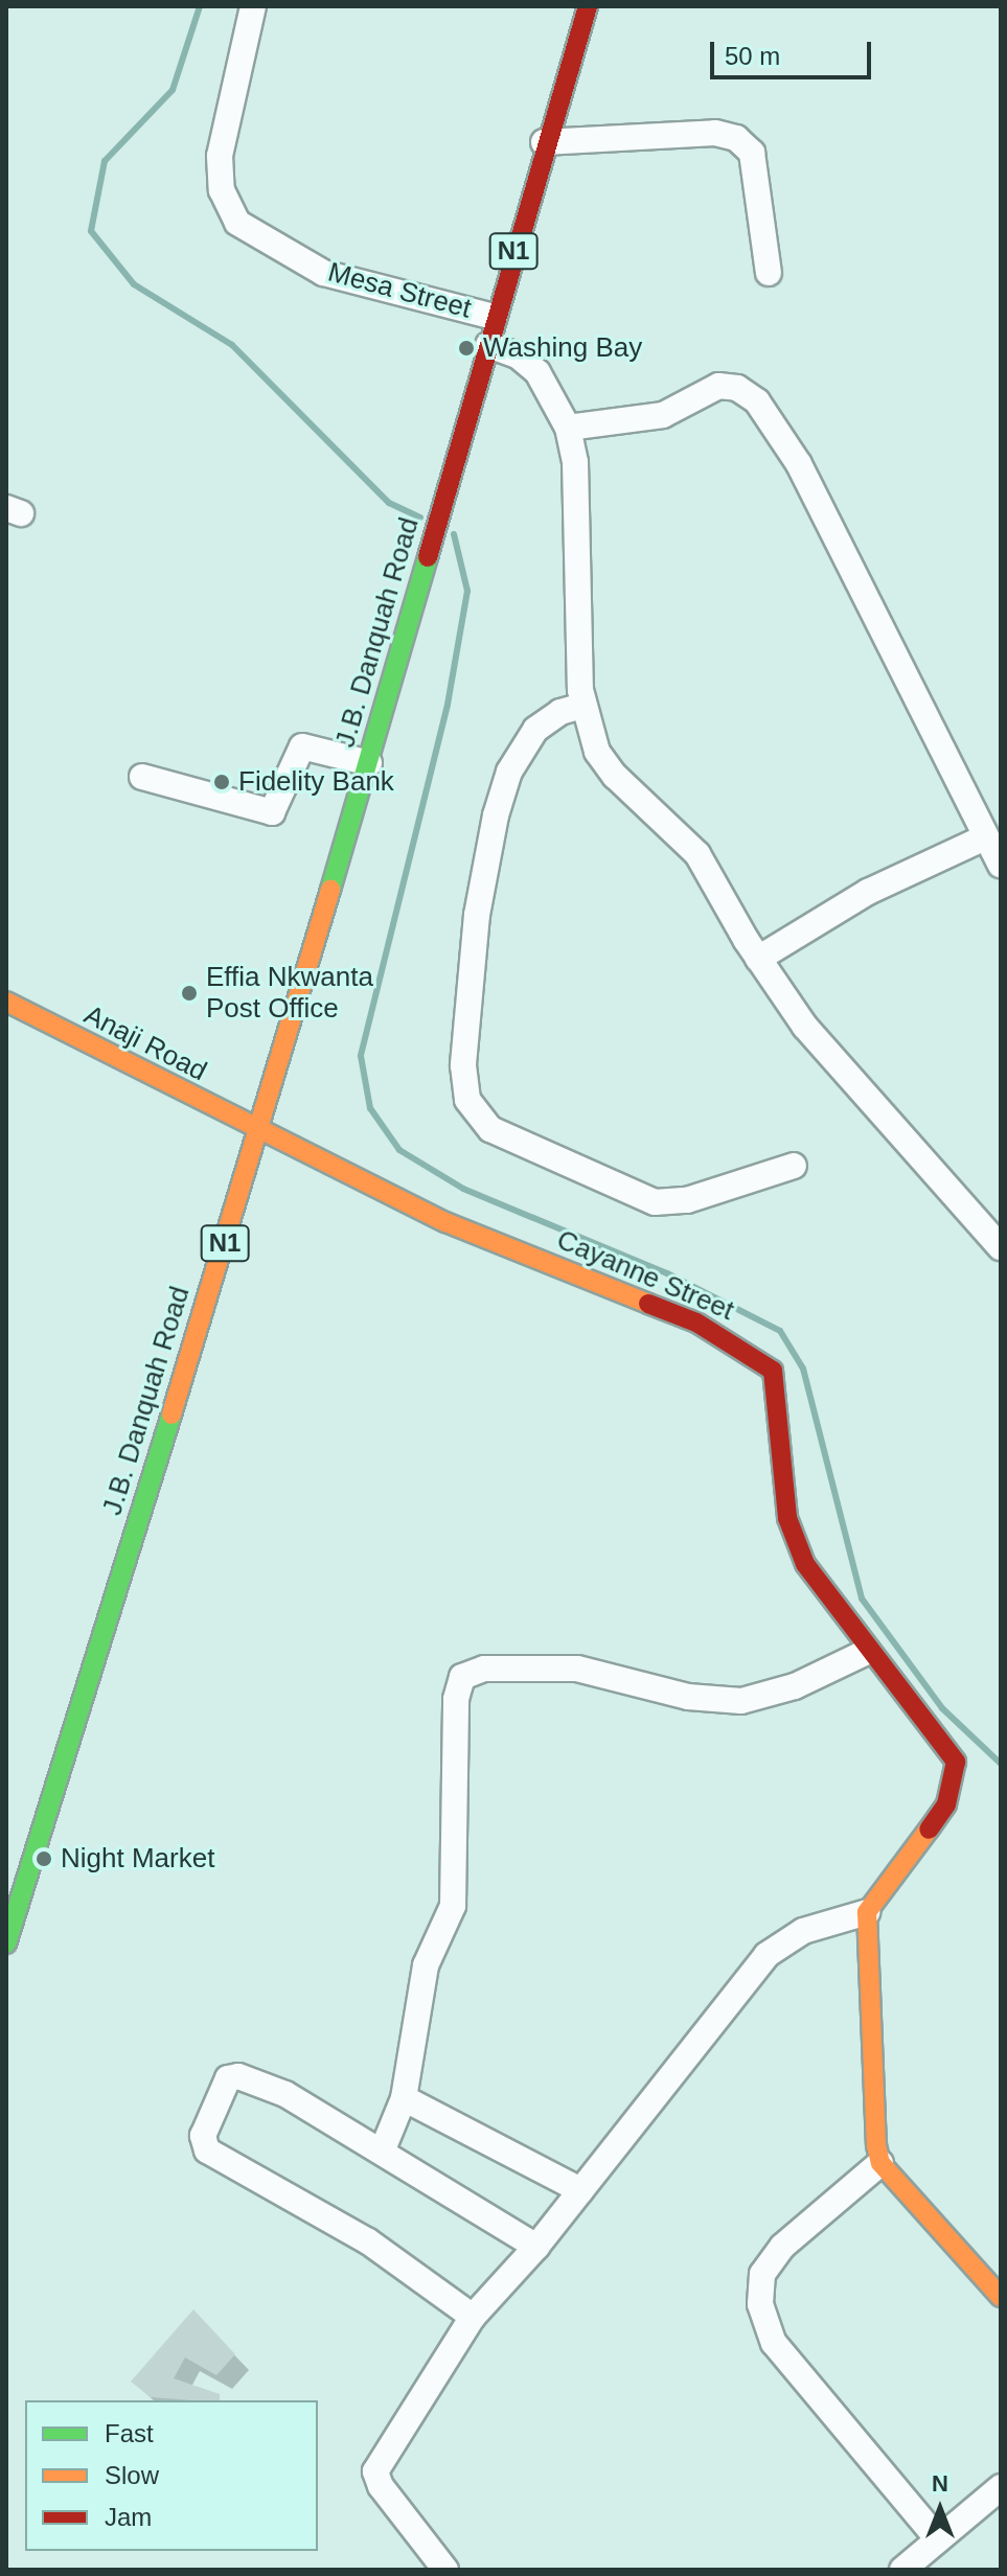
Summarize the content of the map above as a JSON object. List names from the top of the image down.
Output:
{
  "streets": {
    "main road": [
      "N1",
      "J.B. Danquah Road",
      "Anaji Road",
      "Cayanne Street"
    ],
    "street": ["Mesa Street"]
  },
  "crossings": [
    ["Mesa Street", "J.B. Danquah Road"],
    ["J.B. Danquah Road", "Anaji Road"],
    ["J.B. Danquah Road", "Cayanne Street"],
    ["Anaji Road", "Cayanne Street"]
  ],
  "places": [
    "Washing Bay",
    "Fidelity Bank",
    "Effia Nkwanta Post Office",
    "Night Market"
  ],
  "legend": ["Fast", "Slow", "Jam"],
  "scale_bar": "50 m",
  "north": "top"
}
